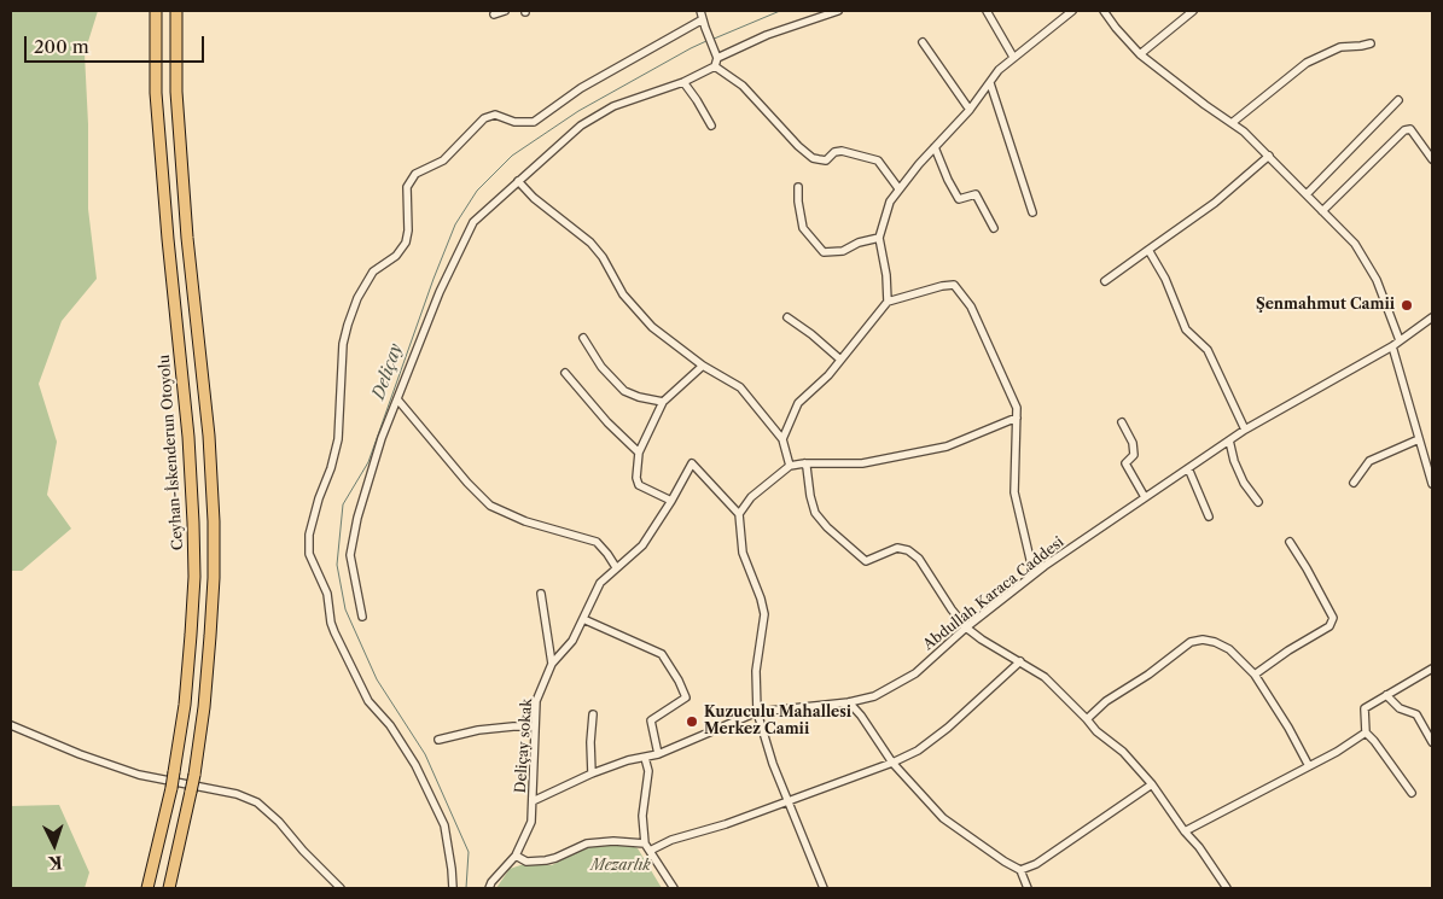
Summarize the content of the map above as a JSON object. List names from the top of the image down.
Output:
{
  "streets": {
    "highway": ["Ceyhan-İskenderun Otoyolu"],
    "street": ["Abdullah Karaca Caddesi", "Deliçay sokak"]
  },
  "crossings": [
    ["Abdullah Karaca Caddesi", "Deliçay sokak"]
  ],
  "water": ["Deliçay"],
  "parks": ["Mezarlık"],
  "places": ["Şenmahmut Camii", "Kuzuculu Mahallesi Merkez Camii"],
  "scale_bar": "200 m",
  "north": "bottom"
}
